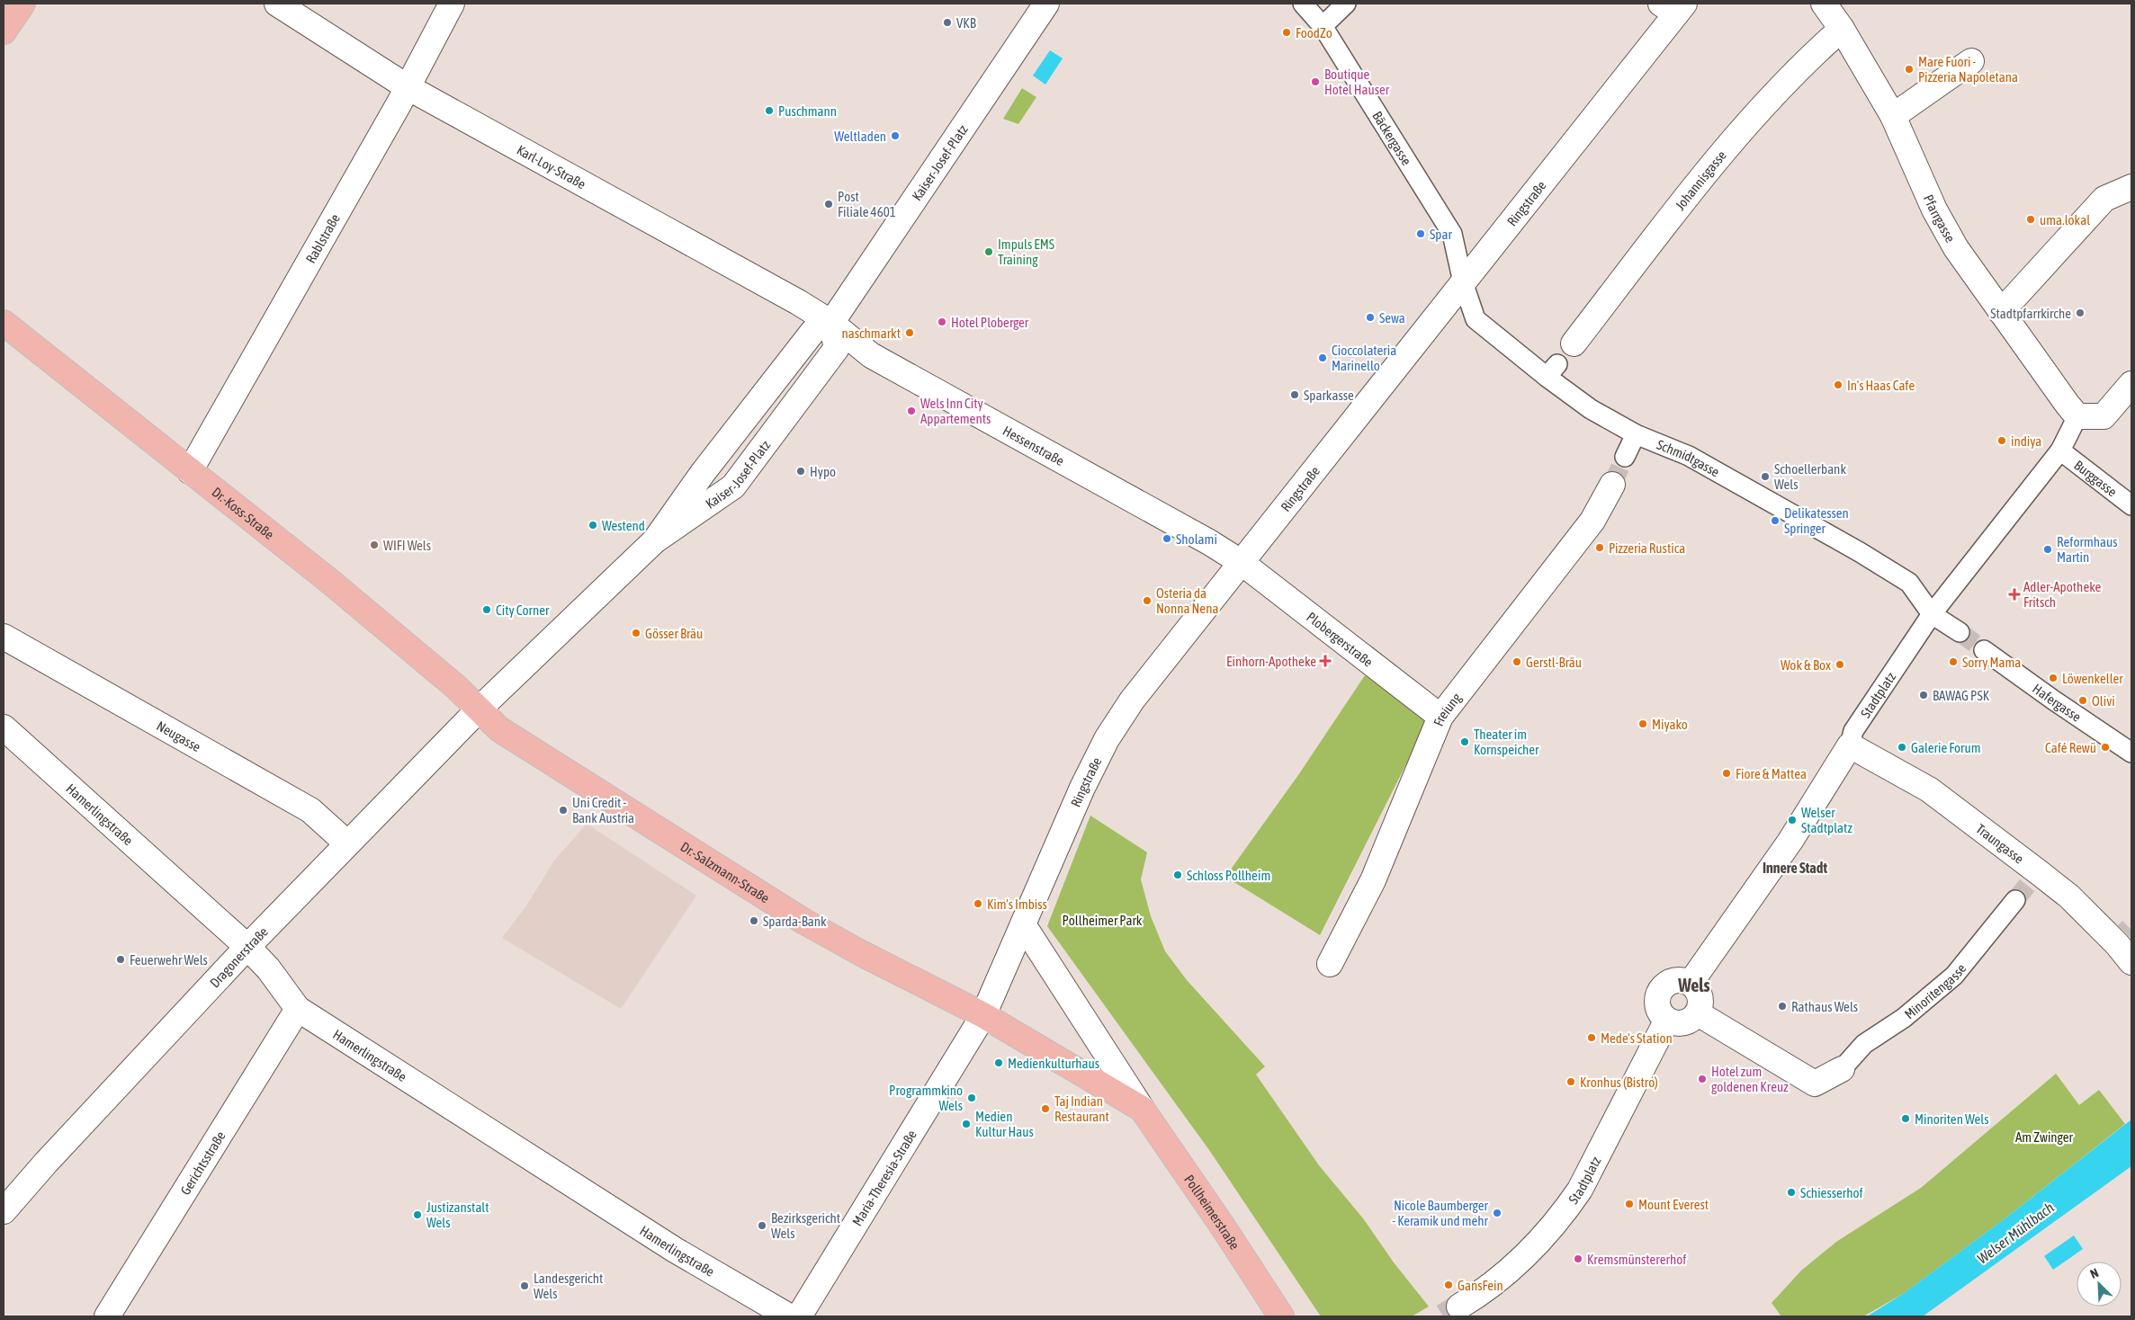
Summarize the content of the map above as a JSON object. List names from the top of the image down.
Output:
{
  "streets": {
    "main road": ["Dr.-Koss-Straße", "Dr.-Salzmann-Straße", "Pollheimerstraße"],
    "street": [
      "Bäckergasse",
      "Kaiser-Josef-Platz",
      "Karl-Loy-Straße",
      "Johannisgasse",
      "Ringstraße",
      "Pfarrgasse",
      "Rablstraße",
      "Hessenstraße",
      "Schmidtgasse",
      "Burggasse",
      "Plobergerstraße",
      "Stadtplatz",
      "Hafergasse",
      "Freiung",
      "Neugasse",
      "Hamerlingstraße",
      "Traungasse",
      "Dragonerstraße",
      "Minoritengasse",
      "Gerichtsstraße",
      "Maria-Theresia-Straße"
    ]
  },
  "crossings": [
    ["Bäckergasse", "Ringstraße"],
    ["Bäckergasse", "Schmidtgasse"],
    ["Kaiser-Josef-Platz", "Karl-Loy-Straße"],
    ["Kaiser-Josef-Platz", "Hessenstraße"],
    ["Kaiser-Josef-Platz", "Dr.-Koss-Straße"],
    ["Kaiser-Josef-Platz", "Dr.-Salzmann-Straße"],
    ["Kaiser-Josef-Platz", "Dragonerstraße"],
    ["Karl-Loy-Straße", "Rablstraße"],
    ["Karl-Loy-Straße", "Hessenstraße"],
    ["Johannisgasse", "Pfarrgasse"],
    ["Ringstraße", "Hessenstraße"],
    ["Ringstraße", "Schmidtgasse"],
    ["Ringstraße", "Plobergerstraße"],
    ["Ringstraße", "Dr.-Salzmann-Straße"],
    ["Ringstraße", "Maria-Theresia-Straße"],
    ["Ringstraße", "Pollheimerstraße"],
    ["Pfarrgasse", "Stadtplatz"],
    ["Rablstraße", "Dr.-Koss-Straße"],
    ["Hessenstraße", "Plobergerstraße"],
    ["Schmidtgasse", "Stadtplatz"],
    ["Burggasse", "Stadtplatz"],
    ["Dr.-Koss-Straße", "Dr.-Salzmann-Straße"],
    ["Dr.-Koss-Straße", "Dragonerstraße"],
    ["Plobergerstraße", "Freiung"],
    ["Stadtplatz", "Traungasse"],
    ["Neugasse", "Dragonerstraße"],
    ["Hamerlingstraße", "Dragonerstraße"],
    ["Hamerlingstraße", "Gerichtsstraße"],
    ["Dr.-Salzmann-Straße", "Dragonerstraße"],
    ["Dr.-Salzmann-Straße", "Maria-Theresia-Straße"],
    ["Dr.-Salzmann-Straße", "Pollheimerstraße"],
    ["Maria-Theresia-Straße", "Pollheimerstraße"]
  ],
  "districts": ["Innere Stadt", "Wels"],
  "water": ["Welser Mühlbach"],
  "parks": ["Pollheimer Park", "Am Zwinger"],
  "places": {
    "other": [
      "VKB",
      "FoodZo",
      "Mare Fuori - Pizzeria Napoletana",
      "Boutique Hotel Hauser",
      "Puschmann",
      "Weltladen",
      "Post Filiale 4601",
      "uma.lokal",
      "Spar",
      "Impuls EMS Training",
      "Stadtpfarrkirche",
      "Sewa",
      "Hotel Ploberger",
      "naschmarkt",
      "Cioccolateria Marinello",
      "In's Haas Cafe",
      "Sparkasse",
      "Wels Inn City Appartements",
      "indiya",
      "Hypo",
      "Schoellerbank Wels",
      "Delikatessen Springer",
      "Westend",
      "Sholami",
      "WIFI Wels",
      "Pizzeria Rustica",
      "Reformhaus Martin",
      "Osteria da Nonna Nena",
      "City Corner",
      "Gösser Bräu",
      "Gerstl-Bräu",
      "Sorry Mama",
      "Wok & Box",
      "Löwenkeller",
      "BAWAG PSK",
      "Olivi",
      "Miyako",
      "Theater im Kornspeicher",
      "Galerie Forum",
      "Café Rewü",
      "Fiore & Mattea",
      "Uni Credit - Bank Austria",
      "Welser Stadtplatz",
      "Schloss Pollheim",
      "Kim's Imbiss",
      "Sparda-Bank",
      "Feuerwehr Wels",
      "Rathaus Wels",
      "Mede's Station",
      "Medienkulturhaus",
      "Hotel zum goldenen Kreuz",
      "Kronhus (Bistro)",
      "Programmkino Wels",
      "Taj Indian Restaurant",
      "Minoriten Wels",
      "Medien Kultur Haus",
      "Schiesserhof",
      "Mount Everest",
      "Nicole Baumberger - Keramik und mehr",
      "Justizanstalt Wels",
      "Bezirksgericht Wels",
      "Kremsmünstererhof",
      "GansFein",
      "Landesgericht Wels"
    ],
    "health": ["Adler-Apotheke Fritsch", "Einhorn-Apotheke"]
  },
  "north": "top left"
}
